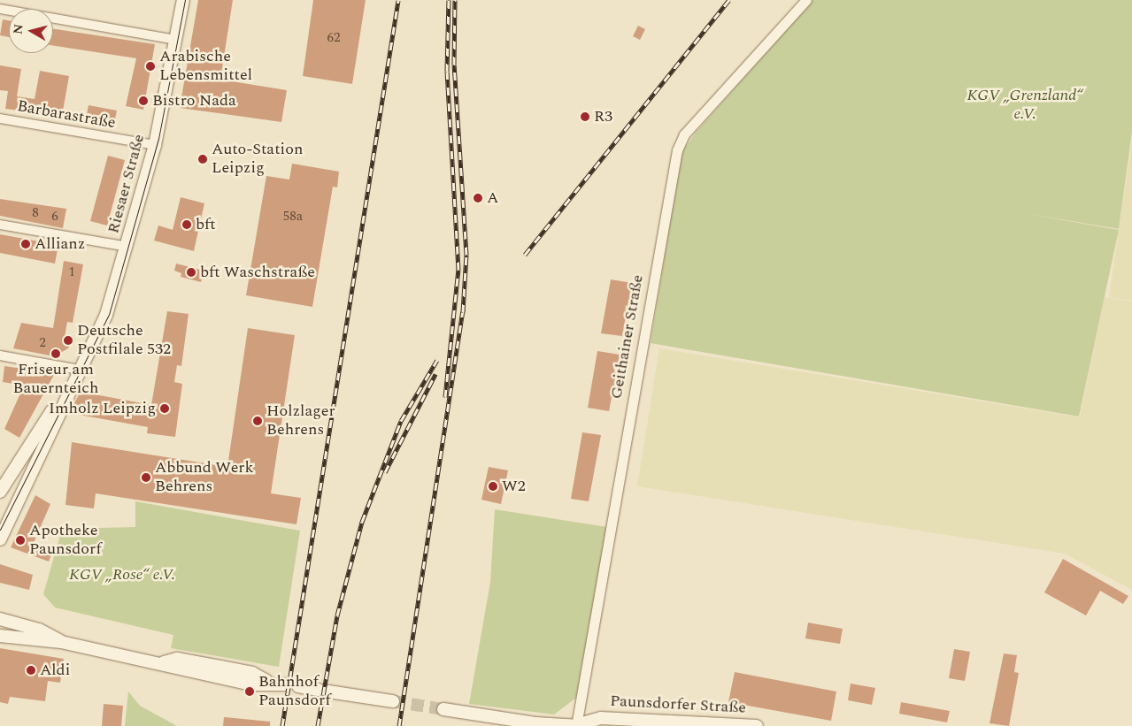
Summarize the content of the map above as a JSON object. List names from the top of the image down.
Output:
{
  "streets": {
    "main road": ["Riesaer Straße", "Paunsdorfer Straße"],
    "street": ["Barbarastraße", "Geithainer Straße"]
  },
  "crossings": [
    ["Barbarastraße", "Riesaer Straße"],
    ["Geithainer Straße", "Paunsdorfer Straße"]
  ],
  "parks": ["KGV „Grenzland“ e.V.", "KGV „Rose“ e.V."],
  "places": [
    "Arabische Lebensmittel",
    "Bistro Nada",
    "R3",
    "Auto-Station Leipzig",
    "A",
    "bft",
    "Allianz",
    "bft Waschstraße",
    "Deutsche Postfilale 532",
    "Friseur am Bauernteich",
    "Imholz Leipzig",
    "Holzlager Behrens",
    "Abbund Werk Behrens",
    "W2",
    "Apotheke Paunsdorf",
    "Aldi",
    "Bahnhof Paunsdorf"
  ],
  "house_numbers": [
    "62",
    "8",
    "6",
    "58a",
    "1",
    "2"
  ],
  "north": "left"
}
